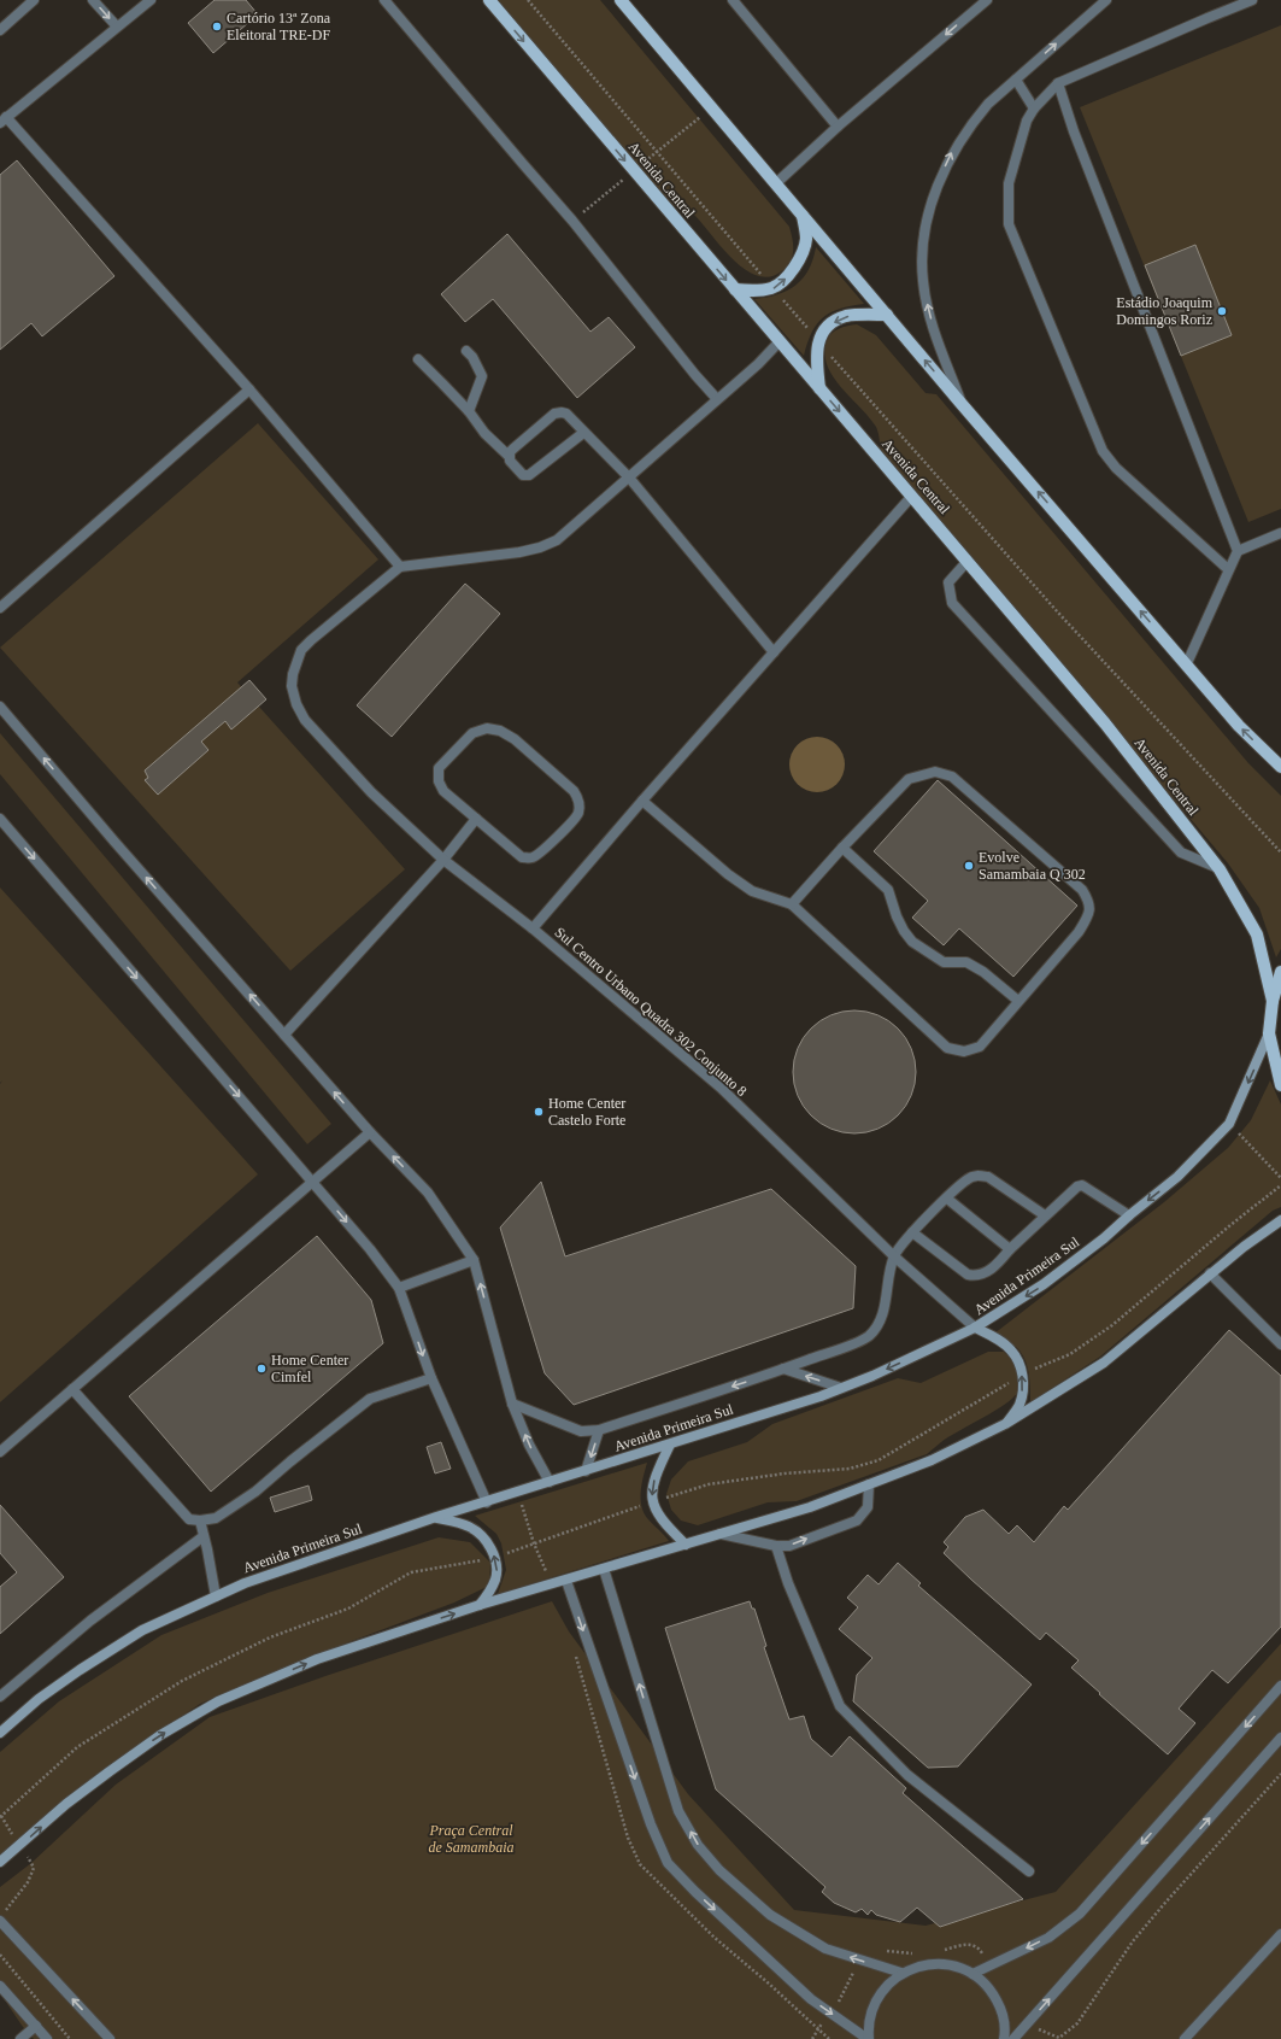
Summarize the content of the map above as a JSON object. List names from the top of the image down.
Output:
{
  "streets": {
    "main road": ["Avenida Central", "Avenida Primeira Sul"],
    "street": ["Sul Centro Urbano Quadra 302 Conjunto 8"]
  },
  "crossings": [
    ["Sul Centro Urbano Quadra 302 Conjunto 8", "Avenida Primeira Sul"]
  ],
  "one_way": ["Avenida Primeira Sul"],
  "parks": ["Praça Central de Samambaia"],
  "places": [
    "Cartório 13ª Zona Eleitoral TRE-DF",
    "Estádio Joaquim Domingos Roriz",
    "Evolve Samambaia Q 302",
    "Home Center Castelo Forte",
    "Home Center Cimfel"
  ]
}
